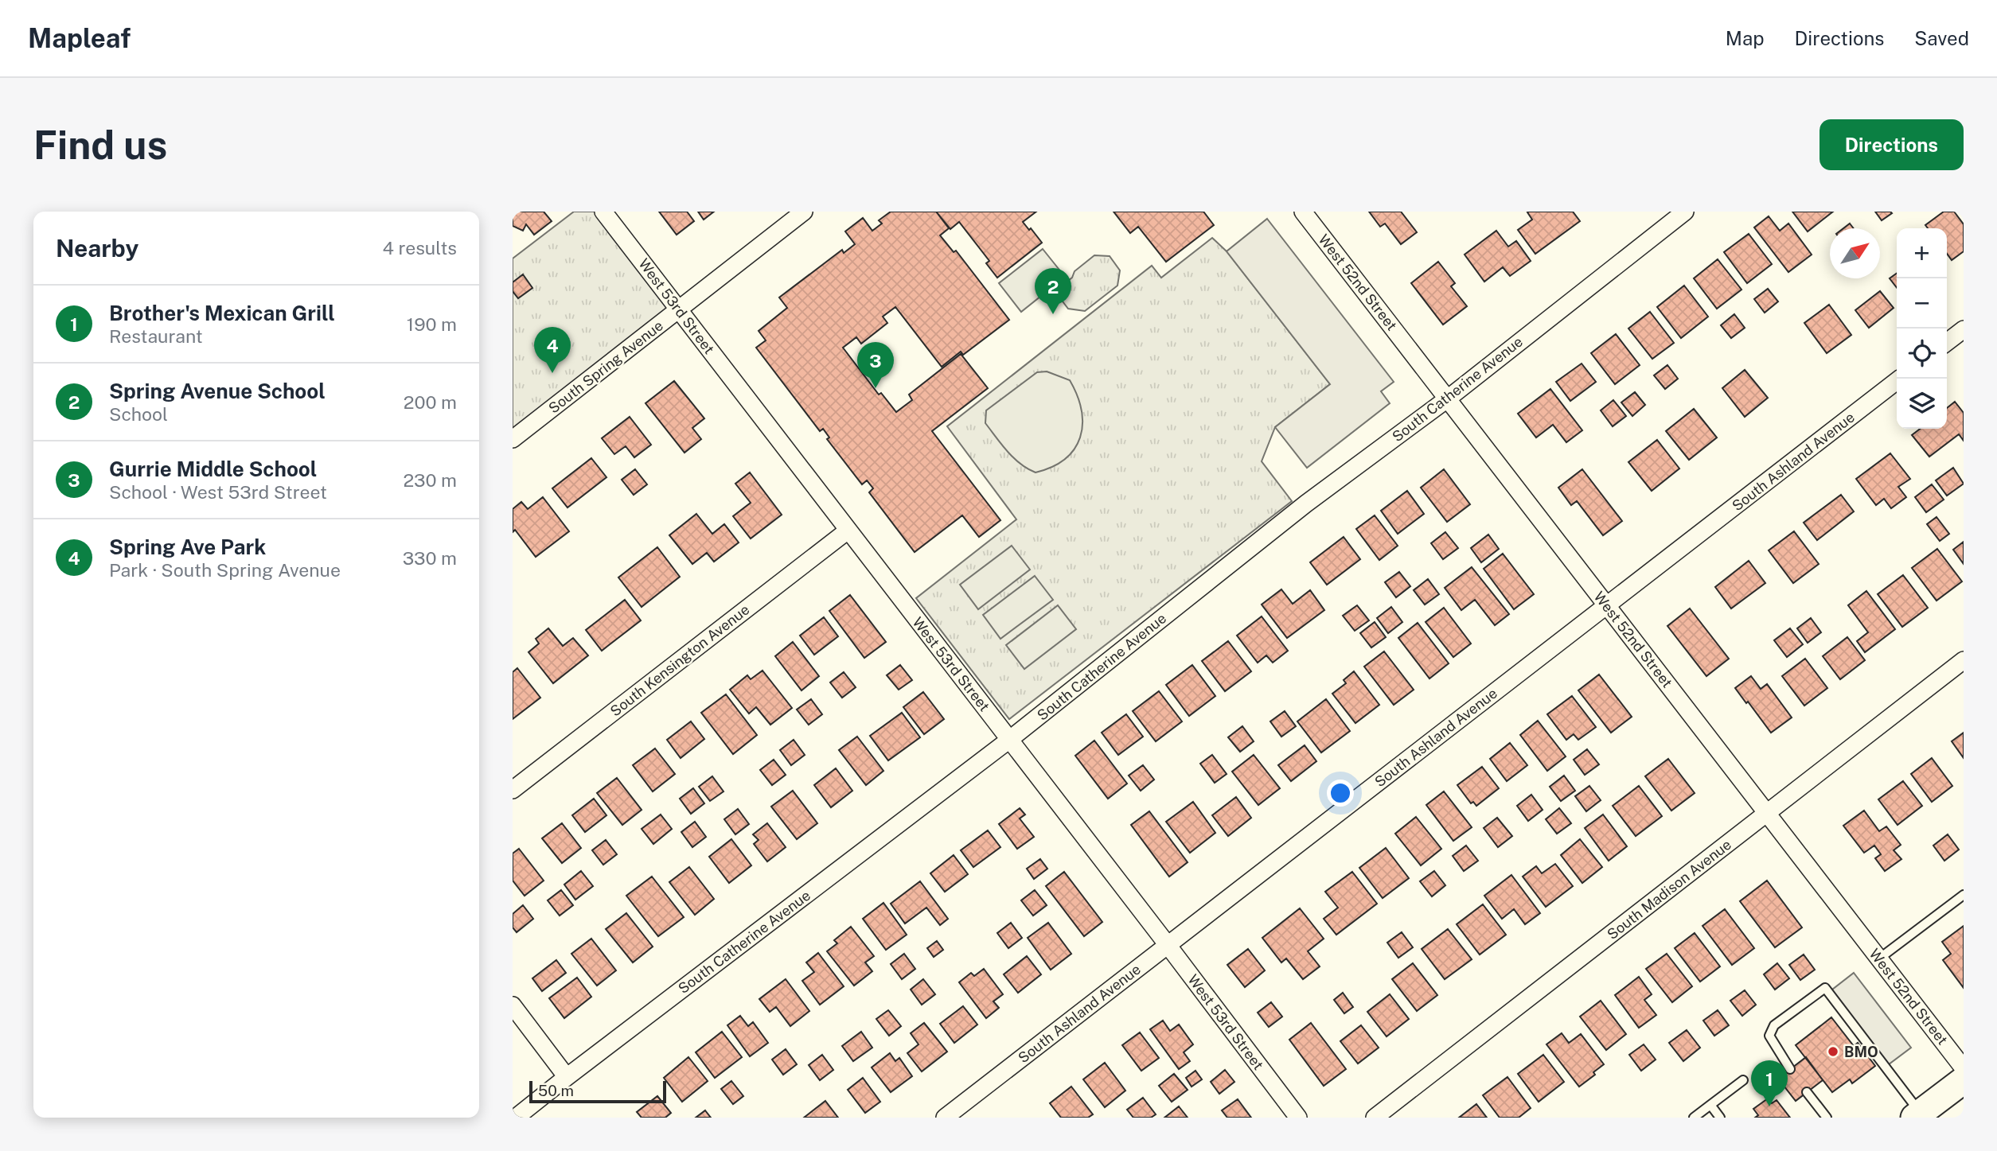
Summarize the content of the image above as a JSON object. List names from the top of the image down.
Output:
{
  "streets": {
    "street": [
      "West 52nd Street",
      "West 53rd Street",
      "South Spring Avenue",
      "South Catherine Avenue",
      "South Ashland Avenue",
      "South Kensington Avenue",
      "South Madison Avenue"
    ]
  },
  "crossings": [
    ["West 52nd Street", "South Catherine Avenue"],
    ["West 52nd Street", "South Ashland Avenue"],
    ["West 52nd Street", "South Madison Avenue"],
    ["West 53rd Street", "South Spring Avenue"],
    ["West 53rd Street", "South Catherine Avenue"],
    ["West 53rd Street", "South Ashland Avenue"],
    ["West 53rd Street", "South Kensington Avenue"]
  ],
  "places": ["BMO"],
  "scale_bar": "50 m",
  "north": "top right",
  "page": {
    "header": "Mapleaf",
    "nav": ["Map", "Directions", "Saved"],
    "buttons": "Directions",
    "title": "Find us",
    "heading": ["Nearby", "4 results"],
    "map_buttons": ["+", "−"],
    "pins": [
      "2",
      "4",
      "3",
      "1"
    ],
    "list": [
      {
        "mark": "1",
        "name": "Brother's Mexican Grill",
        "note": "Restaurant",
        "value": "190 m"
      },
      {
        "mark": "2",
        "name": "Spring Avenue School",
        "note": "School",
        "value": "200 m"
      },
      {
        "mark": "3",
        "name": "Gurrie Middle School",
        "note": "School · West 53rd Street",
        "value": "230 m"
      },
      {
        "mark": "4",
        "name": "Spring Ave Park",
        "note": "Park · South Spring Avenue",
        "value": "330 m"
      }
    ],
    "scale": "50 m"
  }
}
